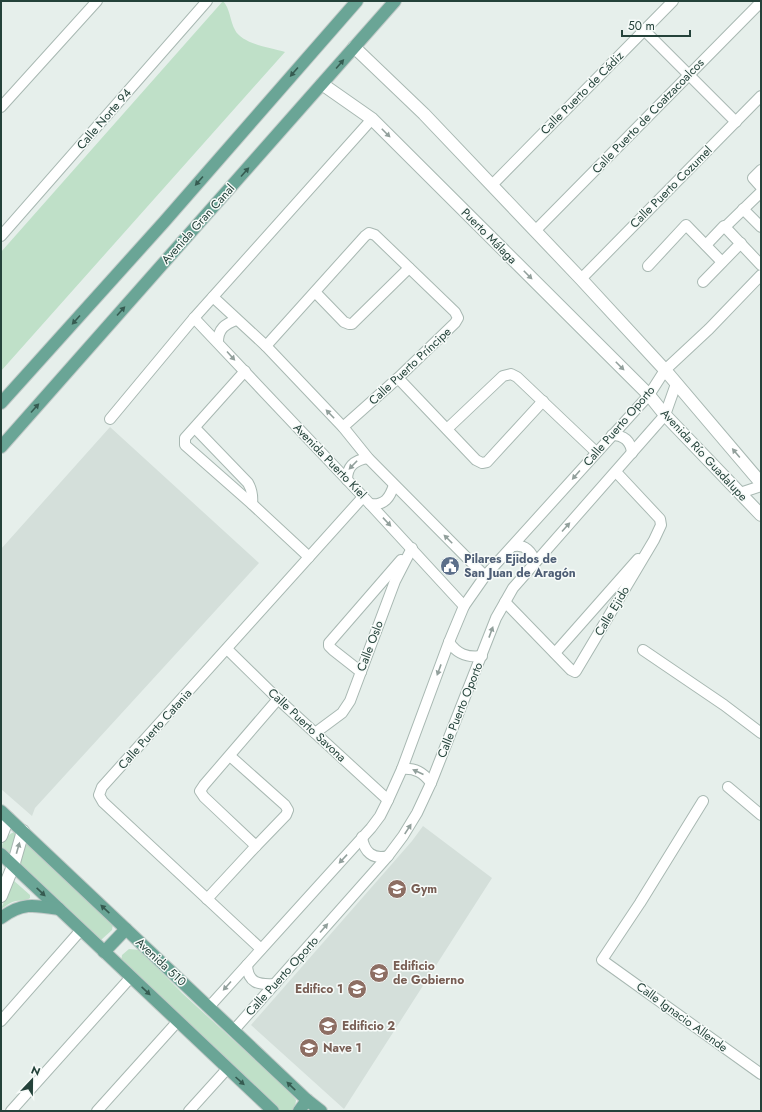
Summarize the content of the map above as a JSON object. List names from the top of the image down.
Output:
{
  "streets": {
    "main road": ["Avenida Gran Canal", "Avenida 510"],
    "street": [
      "Calle Puerto de Cádiz",
      "Calle Puerto de Coatzacoalcos",
      "Calle Norte 94",
      "Calle Puerto Cozumel",
      "Puerto Málaga",
      "Calle Puerto Príncipe",
      "Calle Puerto Oporto",
      "Avenida Río Guadalupe",
      "Avenida Puerto Kiel",
      "Calle Ejido",
      "Calle Oslo",
      "Calle Puerto Savona",
      "Calle Puerto Catania",
      "Calle Ignacio Allende"
    ]
  },
  "crossings": [
    ["Avenida Gran Canal", "Puerto Málaga"],
    ["Puerto Málaga", "Calle Puerto Oporto"],
    ["Puerto Málaga", "Avenida Río Guadalupe"],
    ["Calle Puerto Oporto", "Avenida Río Guadalupe"],
    ["Calle Puerto Oporto", "Avenida Puerto Kiel"],
    ["Calle Puerto Oporto", "Calle Ejido"],
    ["Calle Puerto Oporto", "Calle Puerto Savona"],
    ["Calle Puerto Oporto", "Calle Puerto Catania"],
    ["Calle Puerto Oporto", "Avenida 510"],
    ["Avenida Puerto Kiel", "Calle Oslo"],
    ["Avenida Puerto Kiel", "Calle Puerto Catania"],
    ["Calle Oslo", "Calle Puerto Savona"],
    ["Calle Puerto Savona", "Calle Puerto Catania"]
  ],
  "places": {
    "public building": ["Pilares Ejidos de San Juan de Aragón"],
    "school or university": [
      "Gym",
      "Edificio de Gobierno",
      "Edifico 1",
      "Edificio 2",
      "Nave 1"
    ]
  },
  "scale_bar": "50 m",
  "north": "top"
}
